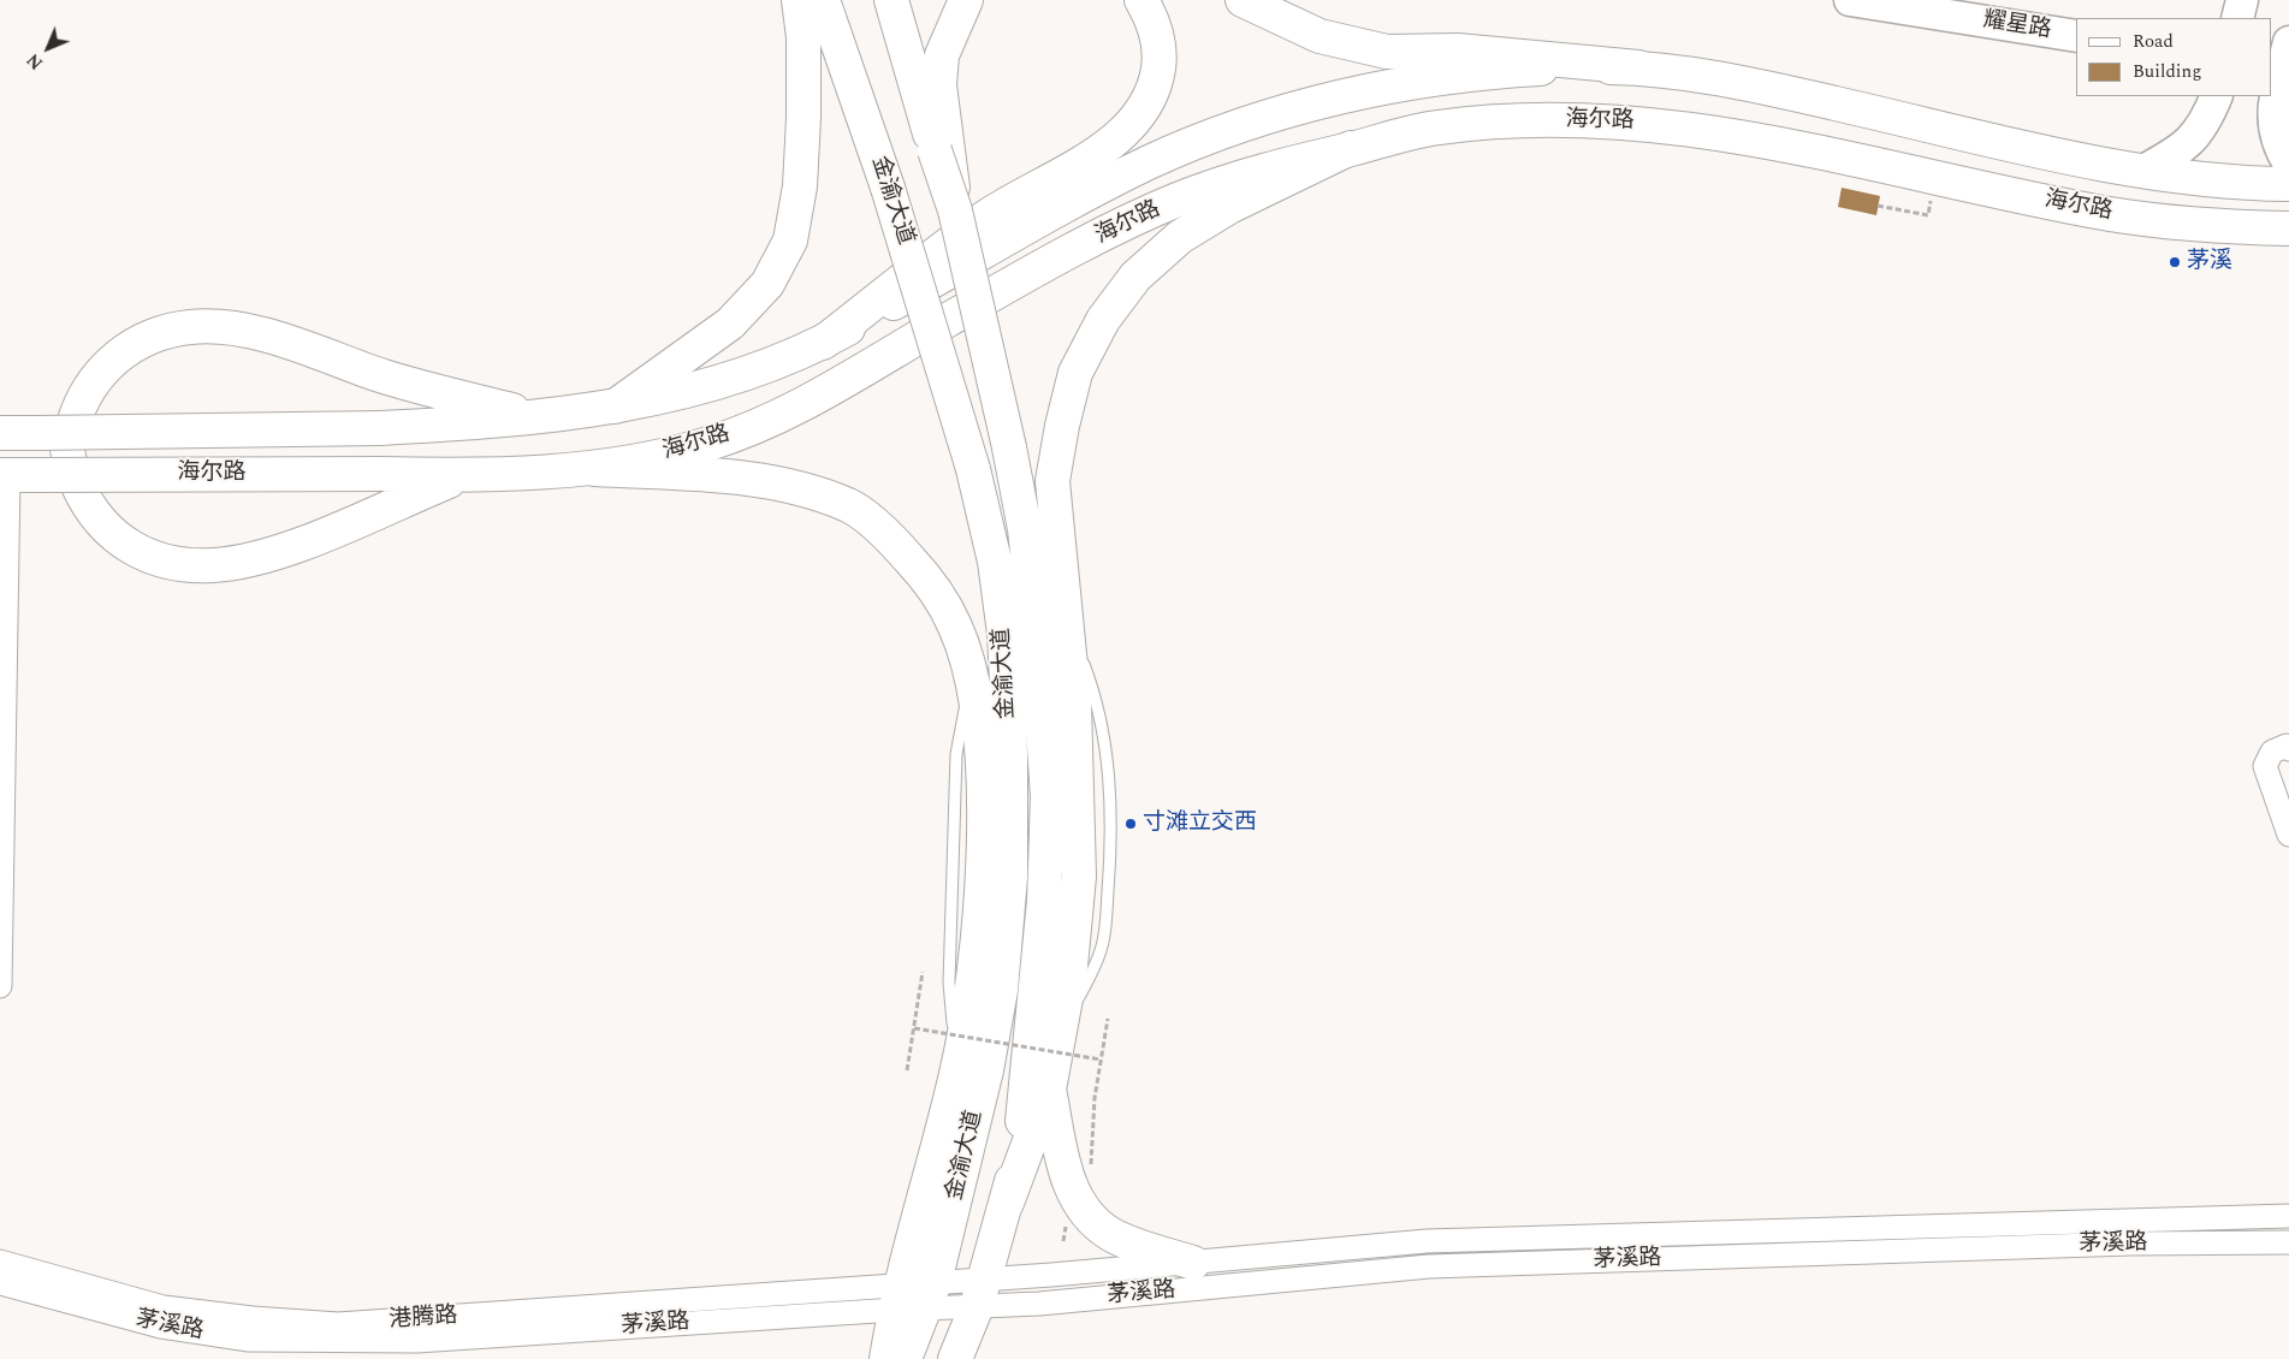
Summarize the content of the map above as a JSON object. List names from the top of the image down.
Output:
{
  "streets": {
    "main road": ["海尔路", "金渝大道"],
    "street": ["耀星路", "茅溪路", "港腾路"]
  },
  "crossings": [
    ["金渝大道", "茅溪路"],
    ["茅溪路", "港腾路"]
  ],
  "places": ["茅溪", "寸滩立交西"],
  "legend": ["Road", "Building"],
  "north": "bottom left"
}
